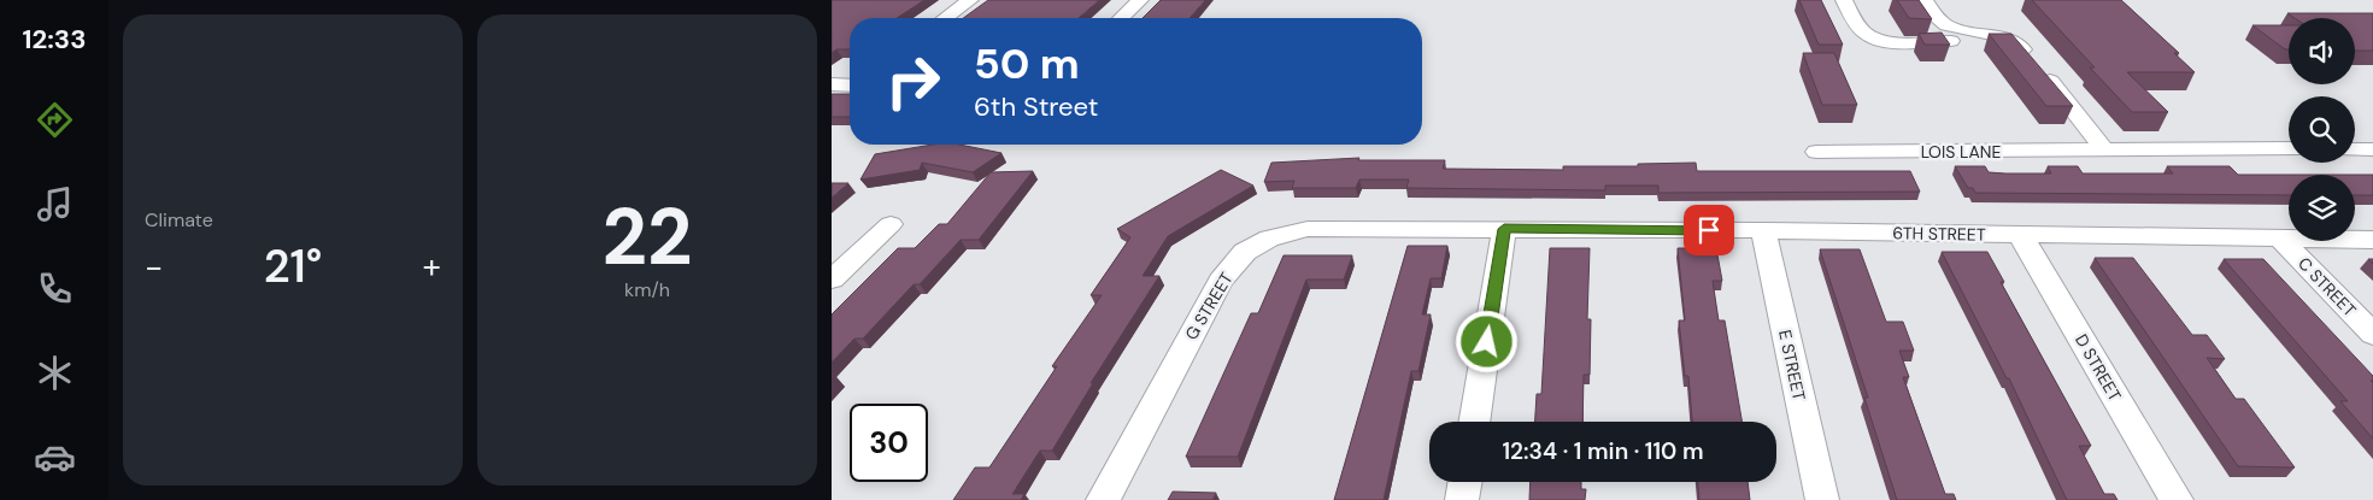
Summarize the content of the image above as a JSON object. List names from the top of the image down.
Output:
{
  "streets": {
    "street": [
      "LOIS LANE",
      "6TH STREET",
      "C STREET",
      "G STREET",
      "E STREET",
      "D STREET"
    ]
  },
  "crossings": [
    ["6TH STREET", "C STREET"],
    ["6TH STREET", "G STREET"],
    ["6TH STREET", "E STREET"],
    ["6TH STREET", "D STREET"]
  ],
  "page": {
    "tabs": "12:33",
    "tile": [
      "Climate",
      ["22", "km/h"]
    ],
    "turn": ["50 m", "6th Street"],
    "heat": ["−", "21°", "+"],
    "limit": "30",
    "trip": "12:34 · 1 min · 110 m"
  }
}
